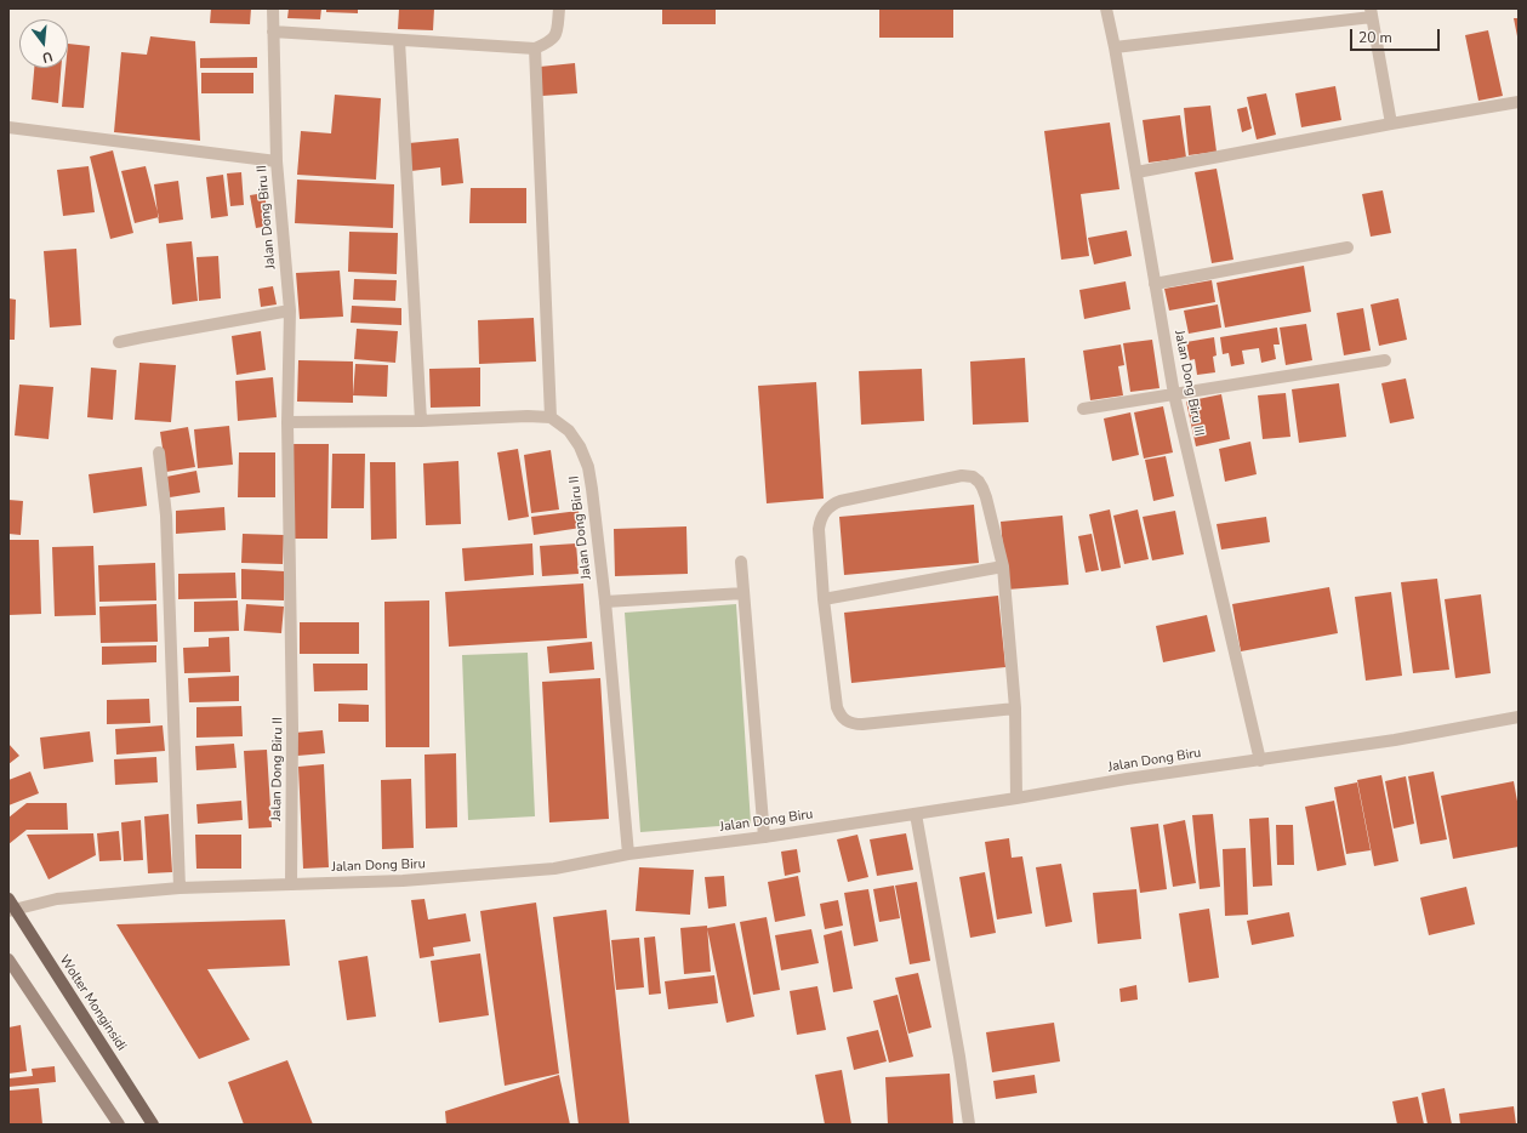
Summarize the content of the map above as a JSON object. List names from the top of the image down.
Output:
{
  "streets": {
    "main road": ["Wolter Monginsidi"],
    "street": ["Jalan Dong Biru II", "Jalan Dong Biru III", "Jalan Dong Biru"]
  },
  "crossings": [
    ["Jalan Dong Biru II", "Jalan Dong Biru"],
    ["Jalan Dong Biru III", "Jalan Dong Biru"],
    ["Jalan Dong Biru", "Wolter Monginsidi"]
  ],
  "scale_bar": "20 m",
  "north": "bottom"
}
